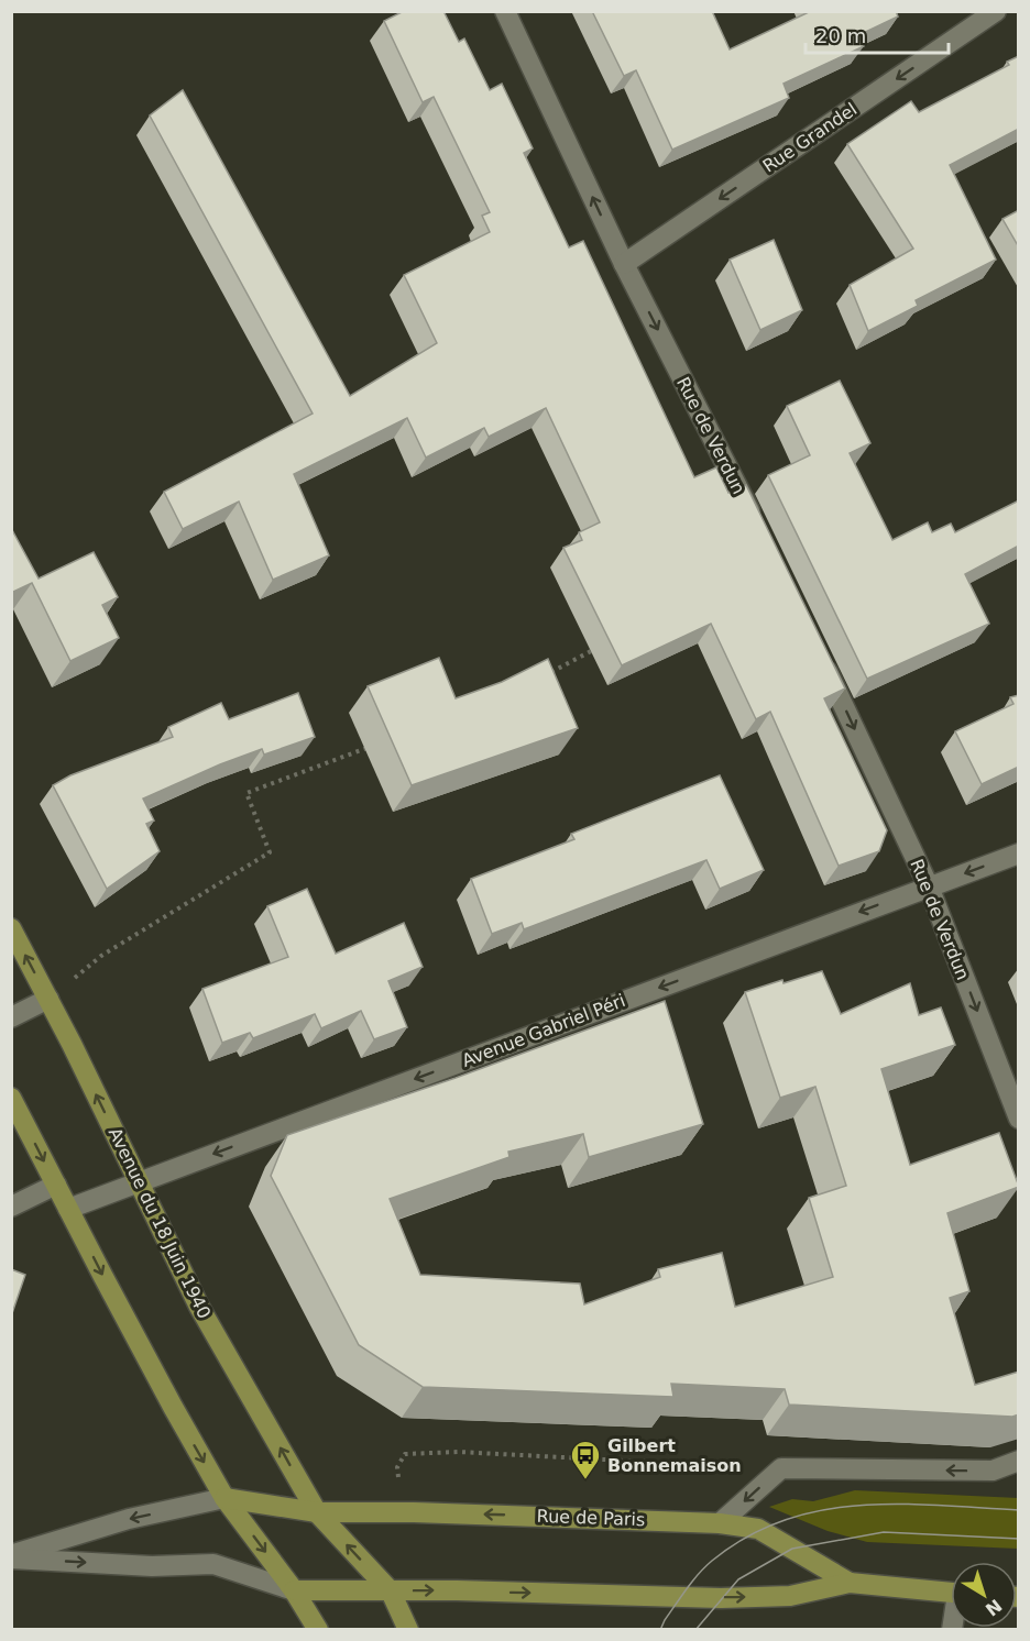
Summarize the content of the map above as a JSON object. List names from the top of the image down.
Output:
{
  "streets": {
    "main road": ["Avenue du 18 Juin 1940", "Rue de Paris"],
    "street": ["Rue Grandel", "Rue de Verdun", "Avenue Gabriel Péri"]
  },
  "crossings": [
    ["Rue Grandel", "Rue de Verdun"],
    ["Rue de Verdun", "Avenue Gabriel Péri"],
    ["Avenue Gabriel Péri", "Avenue du 18 Juin 1940"],
    ["Avenue du 18 Juin 1940", "Rue de Paris"]
  ],
  "one_way": ["Rue Grandel", "Avenue Gabriel Péri"],
  "places": {
    "bus stop": ["Gilbert Bonnemaison"]
  },
  "scale_bar": "20 m",
  "north": "bottom right"
}
